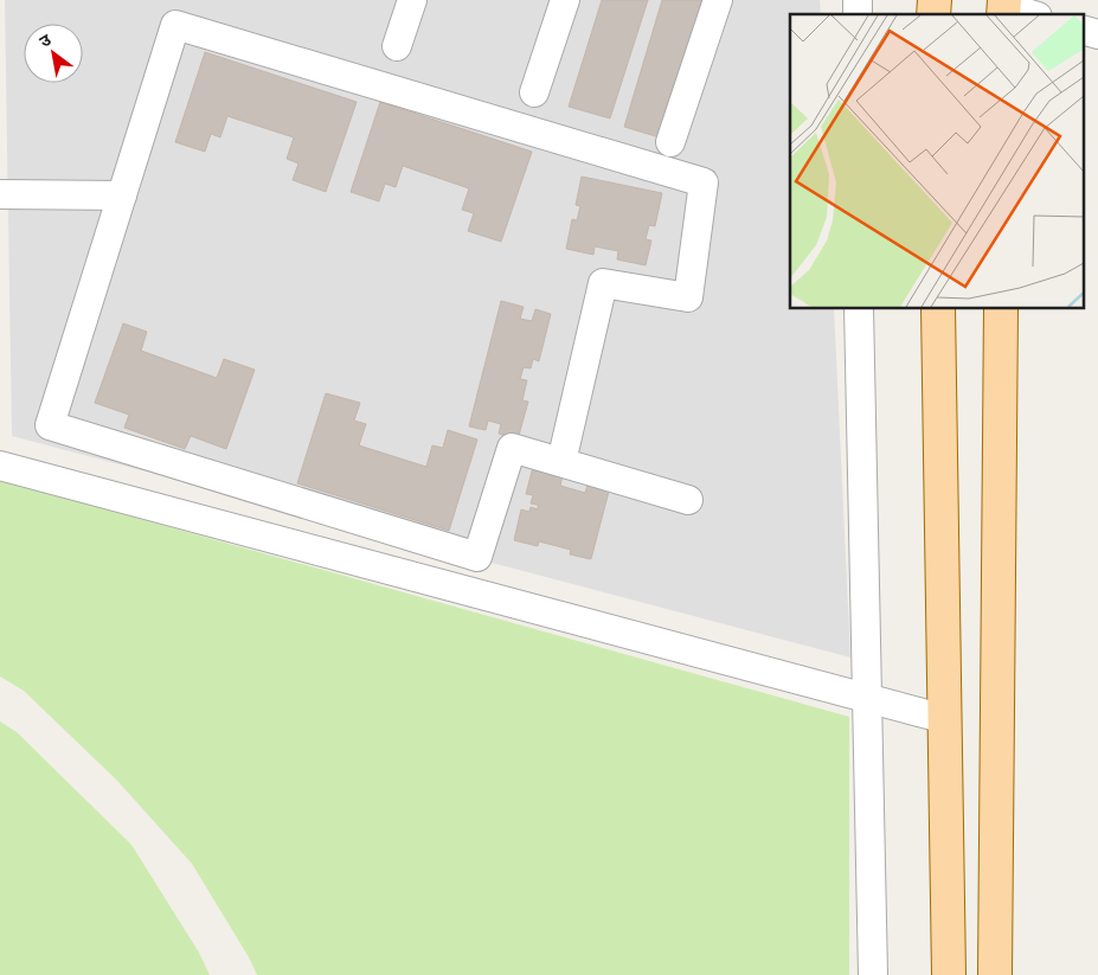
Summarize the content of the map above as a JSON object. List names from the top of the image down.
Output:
{
  "north": "top left"
}
